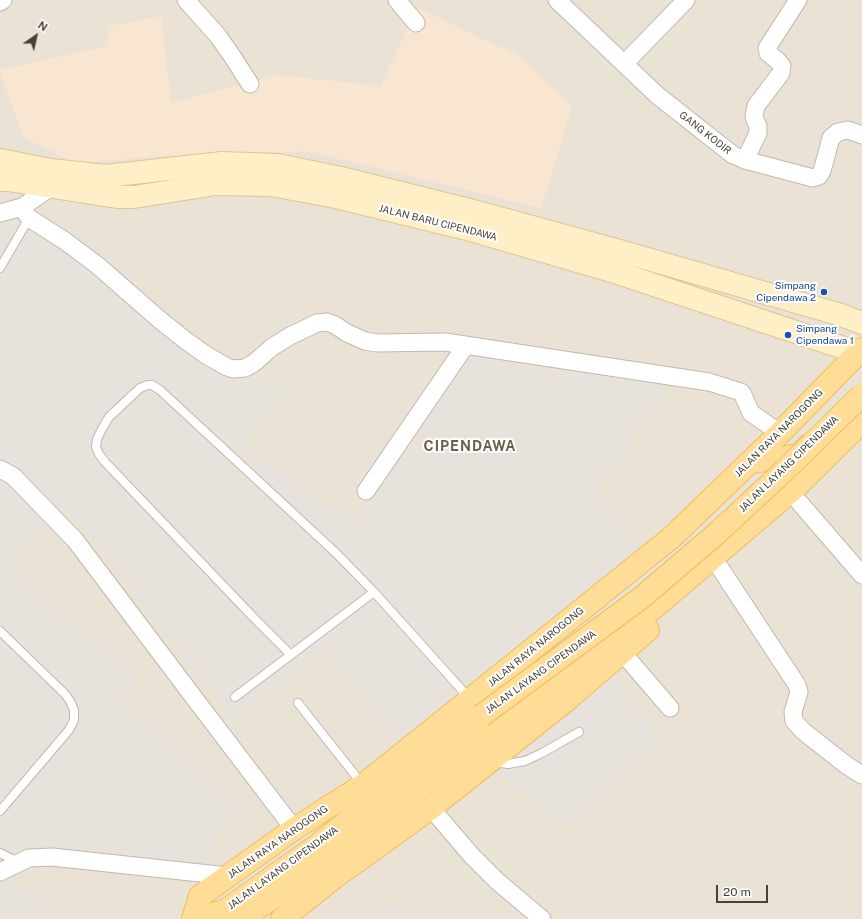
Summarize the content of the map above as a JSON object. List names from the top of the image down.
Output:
{
  "streets": {
    "main road": ["JALAN BARU CIPENDAWA", "JALAN RAYA NAROGONG", "JALAN LAYANG CIPENDAWA"],
    "street": ["GANG KODIR"]
  },
  "crossings": [
    ["JALAN BARU CIPENDAWA", "JALAN RAYA NAROGONG"],
    ["JALAN RAYA NAROGONG", "JALAN LAYANG CIPENDAWA"]
  ],
  "districts": ["CIPENDAWA"],
  "places": ["Simpang Cipendawa 2", "Simpang Cipendawa 1"],
  "scale_bar": "20 m",
  "north": "top right"
}
